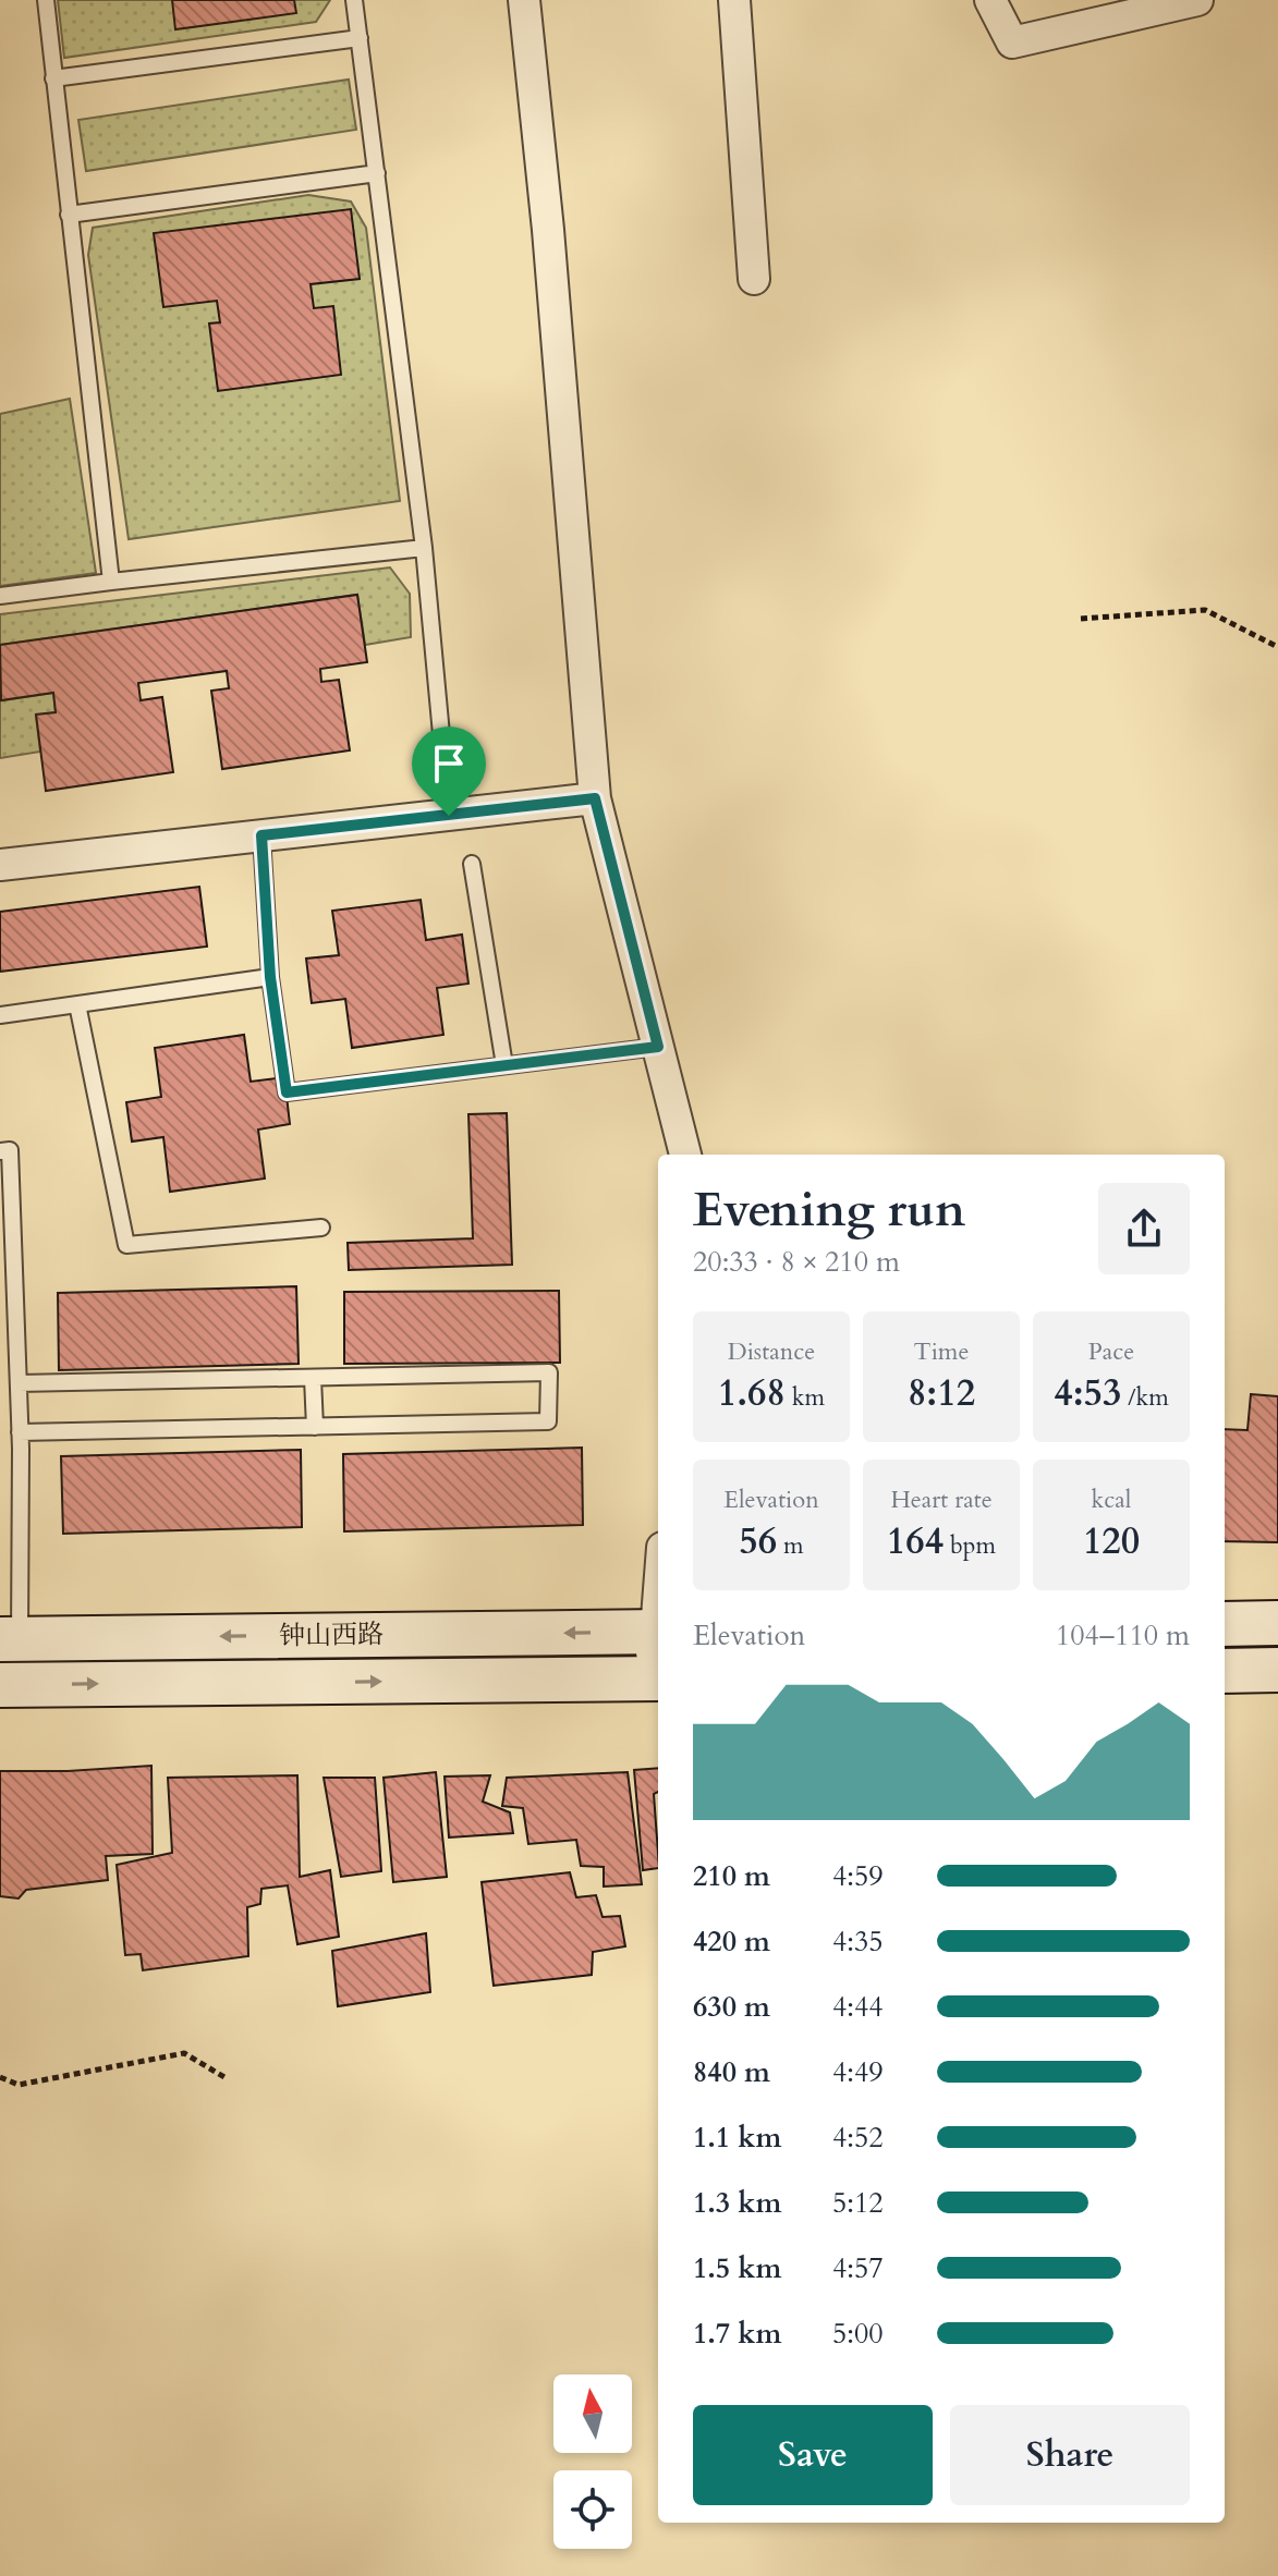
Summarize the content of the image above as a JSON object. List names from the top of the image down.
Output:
{
  "streets": {
    "main road": ["钟山西路"]
  },
  "north": "top",
  "page": {
    "heading": ["Evening run", "20:33 · 8 × 210 m"],
    "stats": [
      ["Distance", "1.68 km"],
      ["Time", "8:12"],
      ["Pace", "4:53 /km"],
      ["Elevation", "56 m"],
      ["Heart rate", "164 bpm"],
      ["kcal", "120"]
    ],
    "chart": ["Elevation", "104–110 m"],
    "list": [
      {
        "name": "210 m",
        "note": "4:59"
      },
      {
        "name": "420 m",
        "note": "4:35"
      },
      {
        "name": "630 m",
        "note": "4:44"
      },
      {
        "name": "840 m",
        "note": "4:49"
      },
      {
        "name": "1.1 km",
        "note": "4:52"
      },
      {
        "name": "1.3 km",
        "note": "5:12"
      },
      {
        "name": "1.5 km",
        "note": "4:57"
      },
      {
        "name": "1.7 km",
        "note": "5:00"
      }
    ],
    "buttons": ["Save", "Share"]
  }
}
